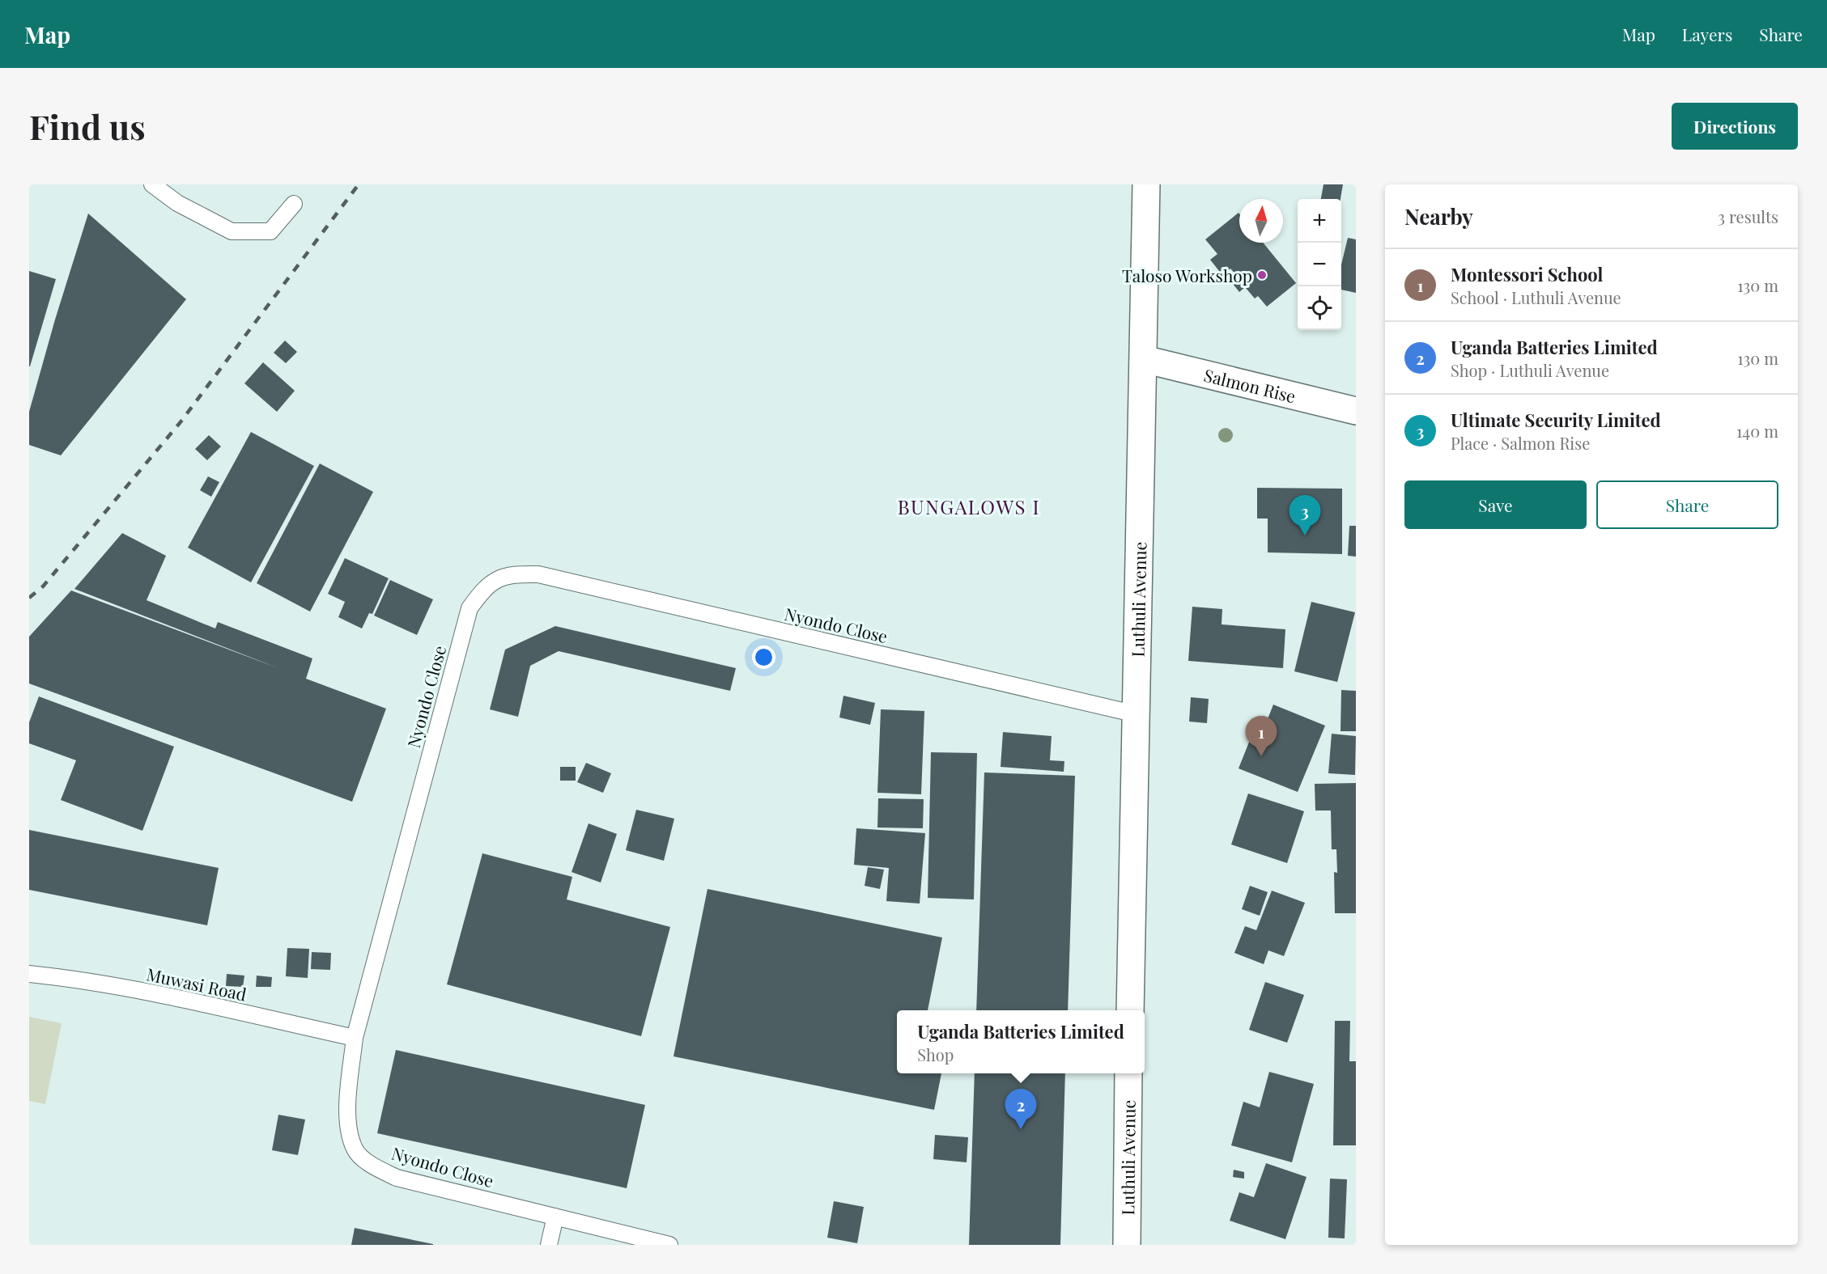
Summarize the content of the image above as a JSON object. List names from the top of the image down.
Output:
{
  "streets": {
    "street": ["Salmon Rise", "Luthuli Avenue"],
    "lane": ["Nyondo Close", "Muwasi Road"]
  },
  "crossings": [
    ["Salmon Rise", "Luthuli Avenue"],
    ["Luthuli Avenue", "Nyondo Close"],
    ["Nyondo Close", "Muwasi Road"]
  ],
  "districts": ["BUNGALOWS I"],
  "places": ["Taloso Workshop"],
  "north": "top",
  "page": {
    "header": "Map",
    "nav": ["Map", "Layers", "Share"],
    "buttons": [
      "Directions",
      ["Save", "Share"]
    ],
    "title": "Find us",
    "heading": ["Nearby", "3 results"],
    "map_buttons": ["+", "−"],
    "list": [
      {
        "mark": "1",
        "name": "Montessori School",
        "note": "School · Luthuli Avenue",
        "value": "130 m"
      },
      {
        "mark": "2",
        "name": "Uganda Batteries Limited",
        "note": "Shop · Luthuli Avenue",
        "value": "130 m"
      },
      {
        "mark": "3",
        "name": "Ultimate Security Limited",
        "note": "Place · Salmon Rise",
        "value": "140 m"
      }
    ],
    "pins": ["3", "1", "2"],
    "popup": ["Uganda Batteries Limited", "Shop"]
  }
}
